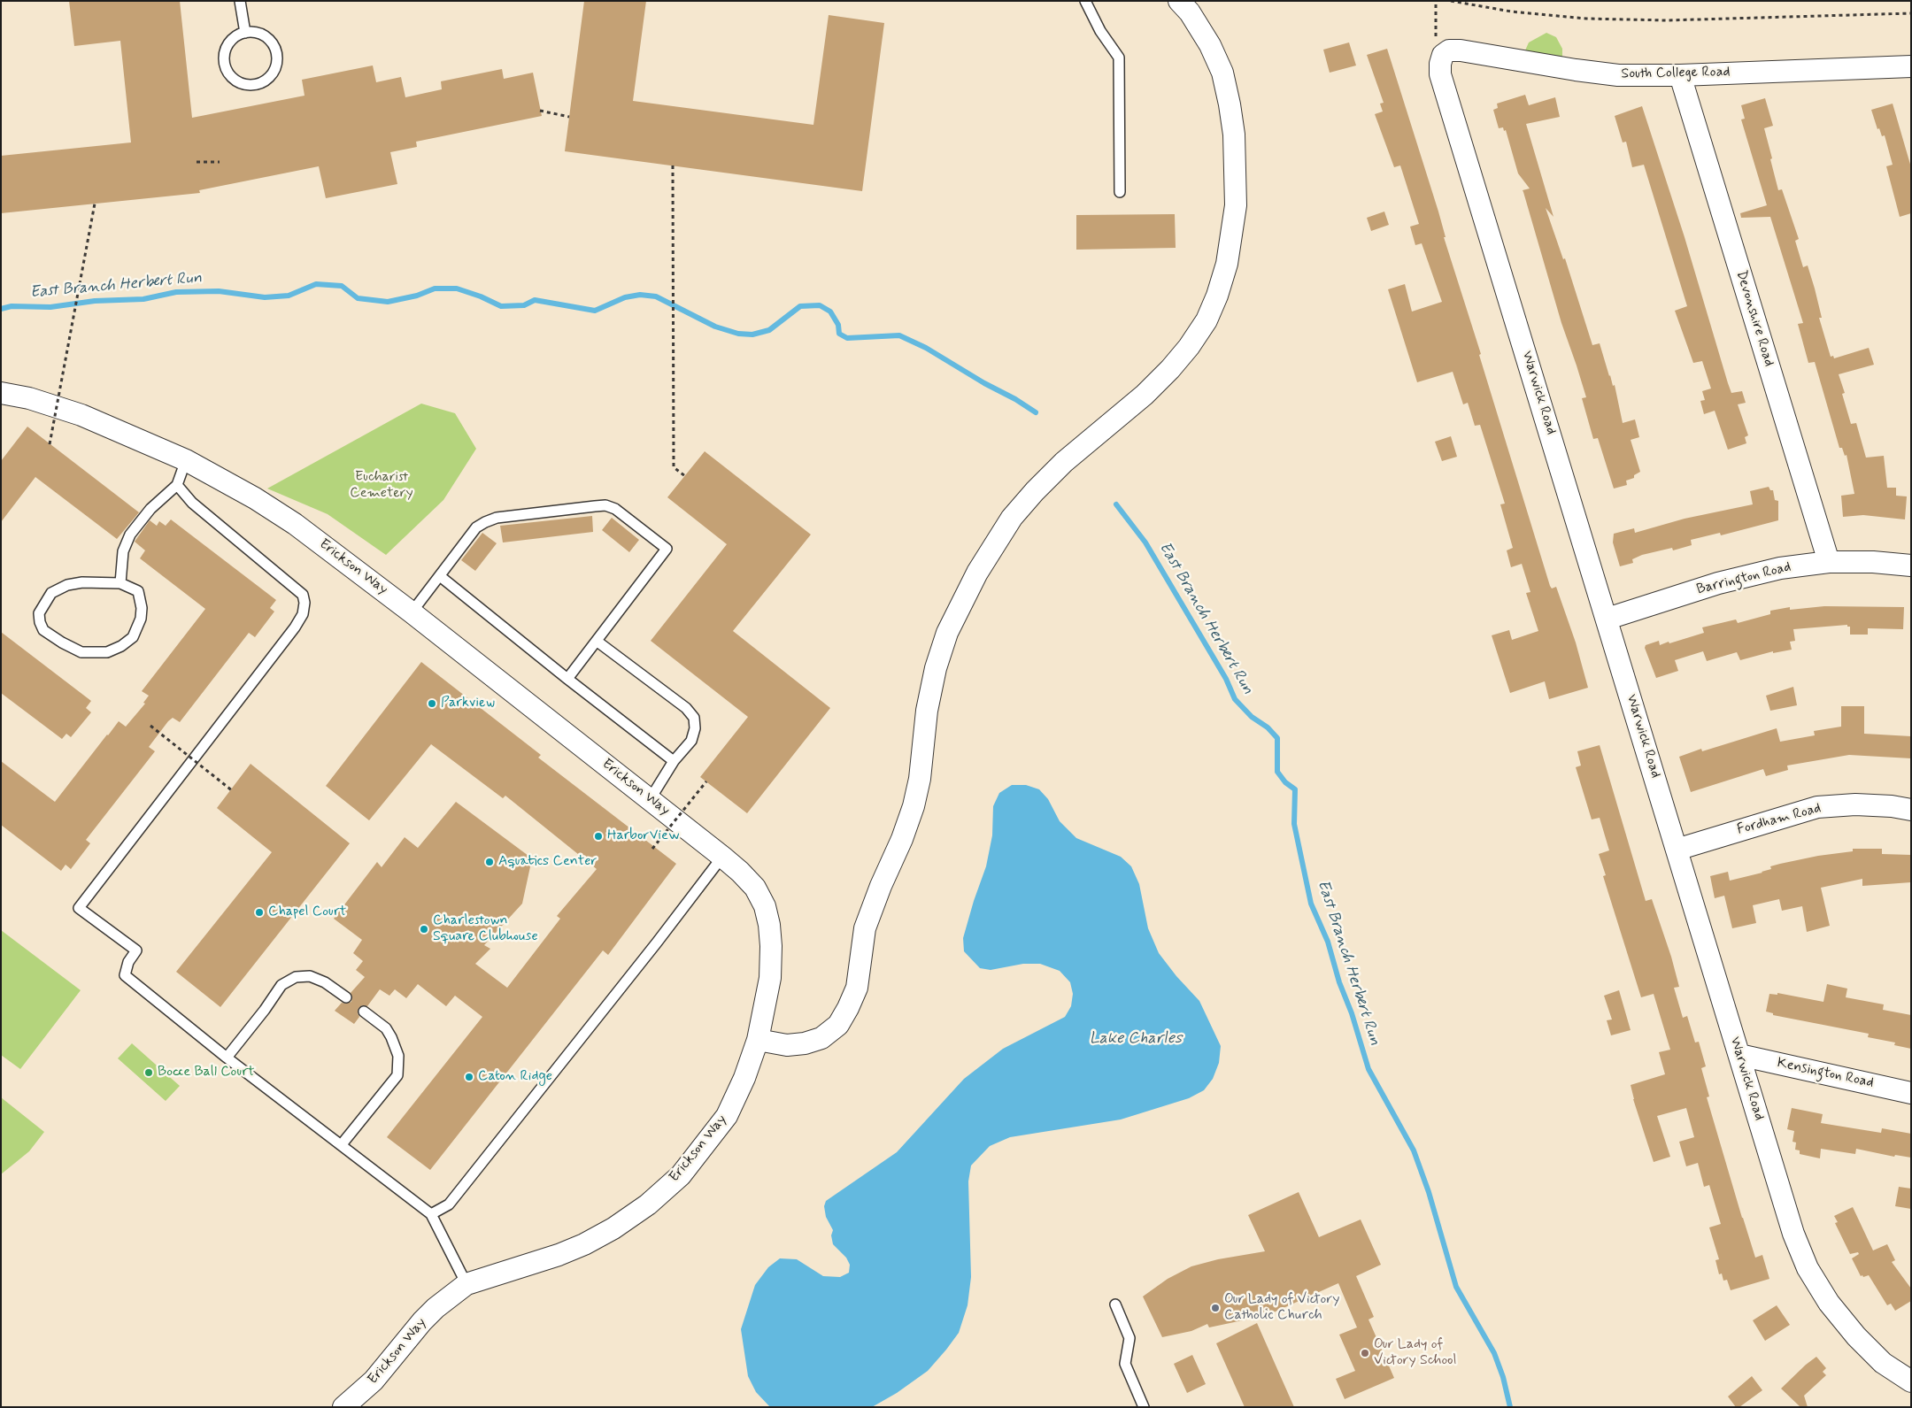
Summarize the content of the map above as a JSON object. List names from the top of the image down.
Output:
{
  "streets": {
    "street": [
      "South College Road",
      "Devonshire Road",
      "Warwick Road",
      "Erickson Way",
      "Barrington Road",
      "Fordham Road",
      "Kensington Road"
    ]
  },
  "crossings": [
    ["South College Road", "Devonshire Road"],
    ["South College Road", "Warwick Road"],
    ["Devonshire Road", "Barrington Road"],
    ["Warwick Road", "Barrington Road"],
    ["Warwick Road", "Fordham Road"],
    ["Warwick Road", "Kensington Road"]
  ],
  "water": ["East Branch Herbert Run", "Lake Charles"],
  "parks": ["Eucharist Cemetery"],
  "places": [
    "Parkview",
    "HarborView",
    "Aquatics Center",
    "Chapel Court",
    "Charlestown Square Clubhouse",
    "Bocce Ball Court",
    "Caton Ridge",
    "Our Lady of Victory Catholic Church",
    "Our Lady of Victory School"
  ]
}
